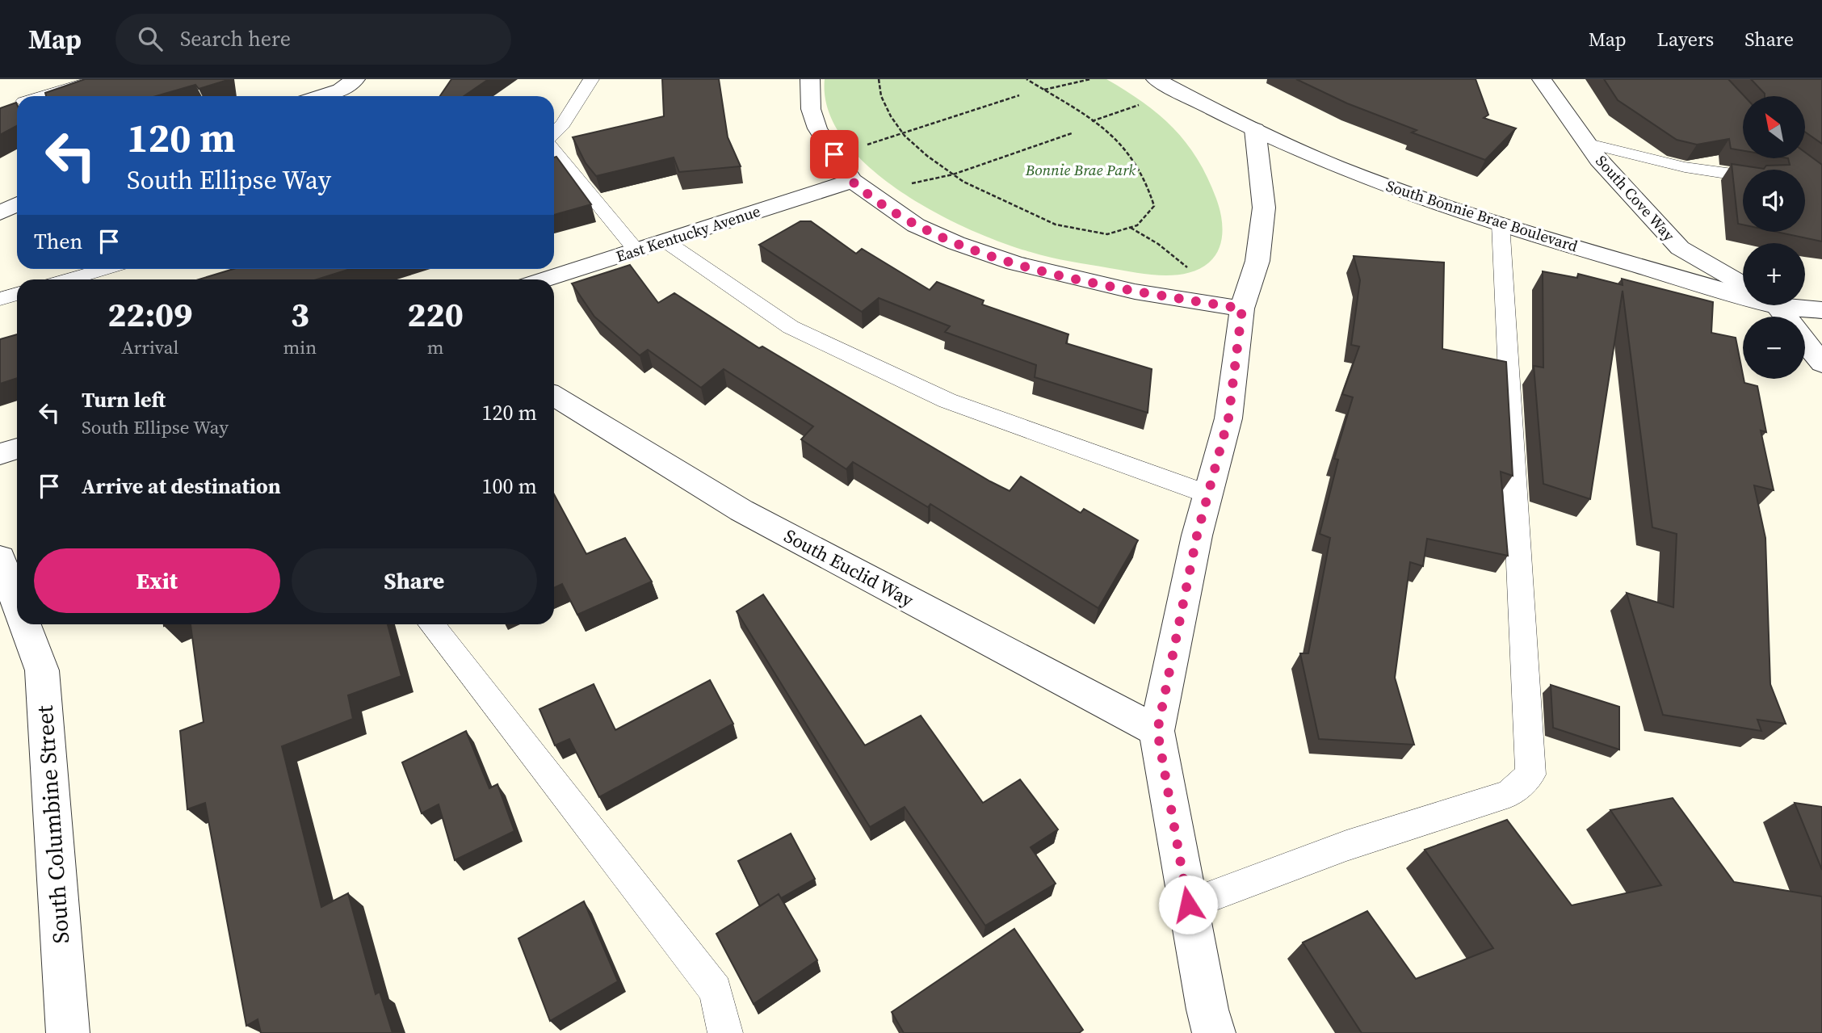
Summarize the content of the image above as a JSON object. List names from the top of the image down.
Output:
{
  "streets": {
    "street": [
      "South Cove Way",
      "South Bonnie Brae Boulevard",
      "East Kentucky Avenue",
      "South Euclid Way",
      "South Columbine Street"
    ]
  },
  "parks": ["Bonnie Brae Park"],
  "north": "top left",
  "page": {
    "header": "Map",
    "search": "Search here",
    "nav": ["Map", "Layers", "Share"],
    "map_buttons": ["+", "−"],
    "turn": ["120 m", "South Ellipse Way"],
    "then": "Then",
    "eta": [
      "22:09",
      "Arrival",
      "3",
      "min",
      "220",
      "m"
    ],
    "list": [
      {
        "name": "Turn left",
        "note": "South Ellipse Way",
        "value": "120 m"
      },
      {
        "name": "Arrive at destination",
        "value": "100 m"
      }
    ],
    "buttons": ["Exit", "Share"]
  }
}
